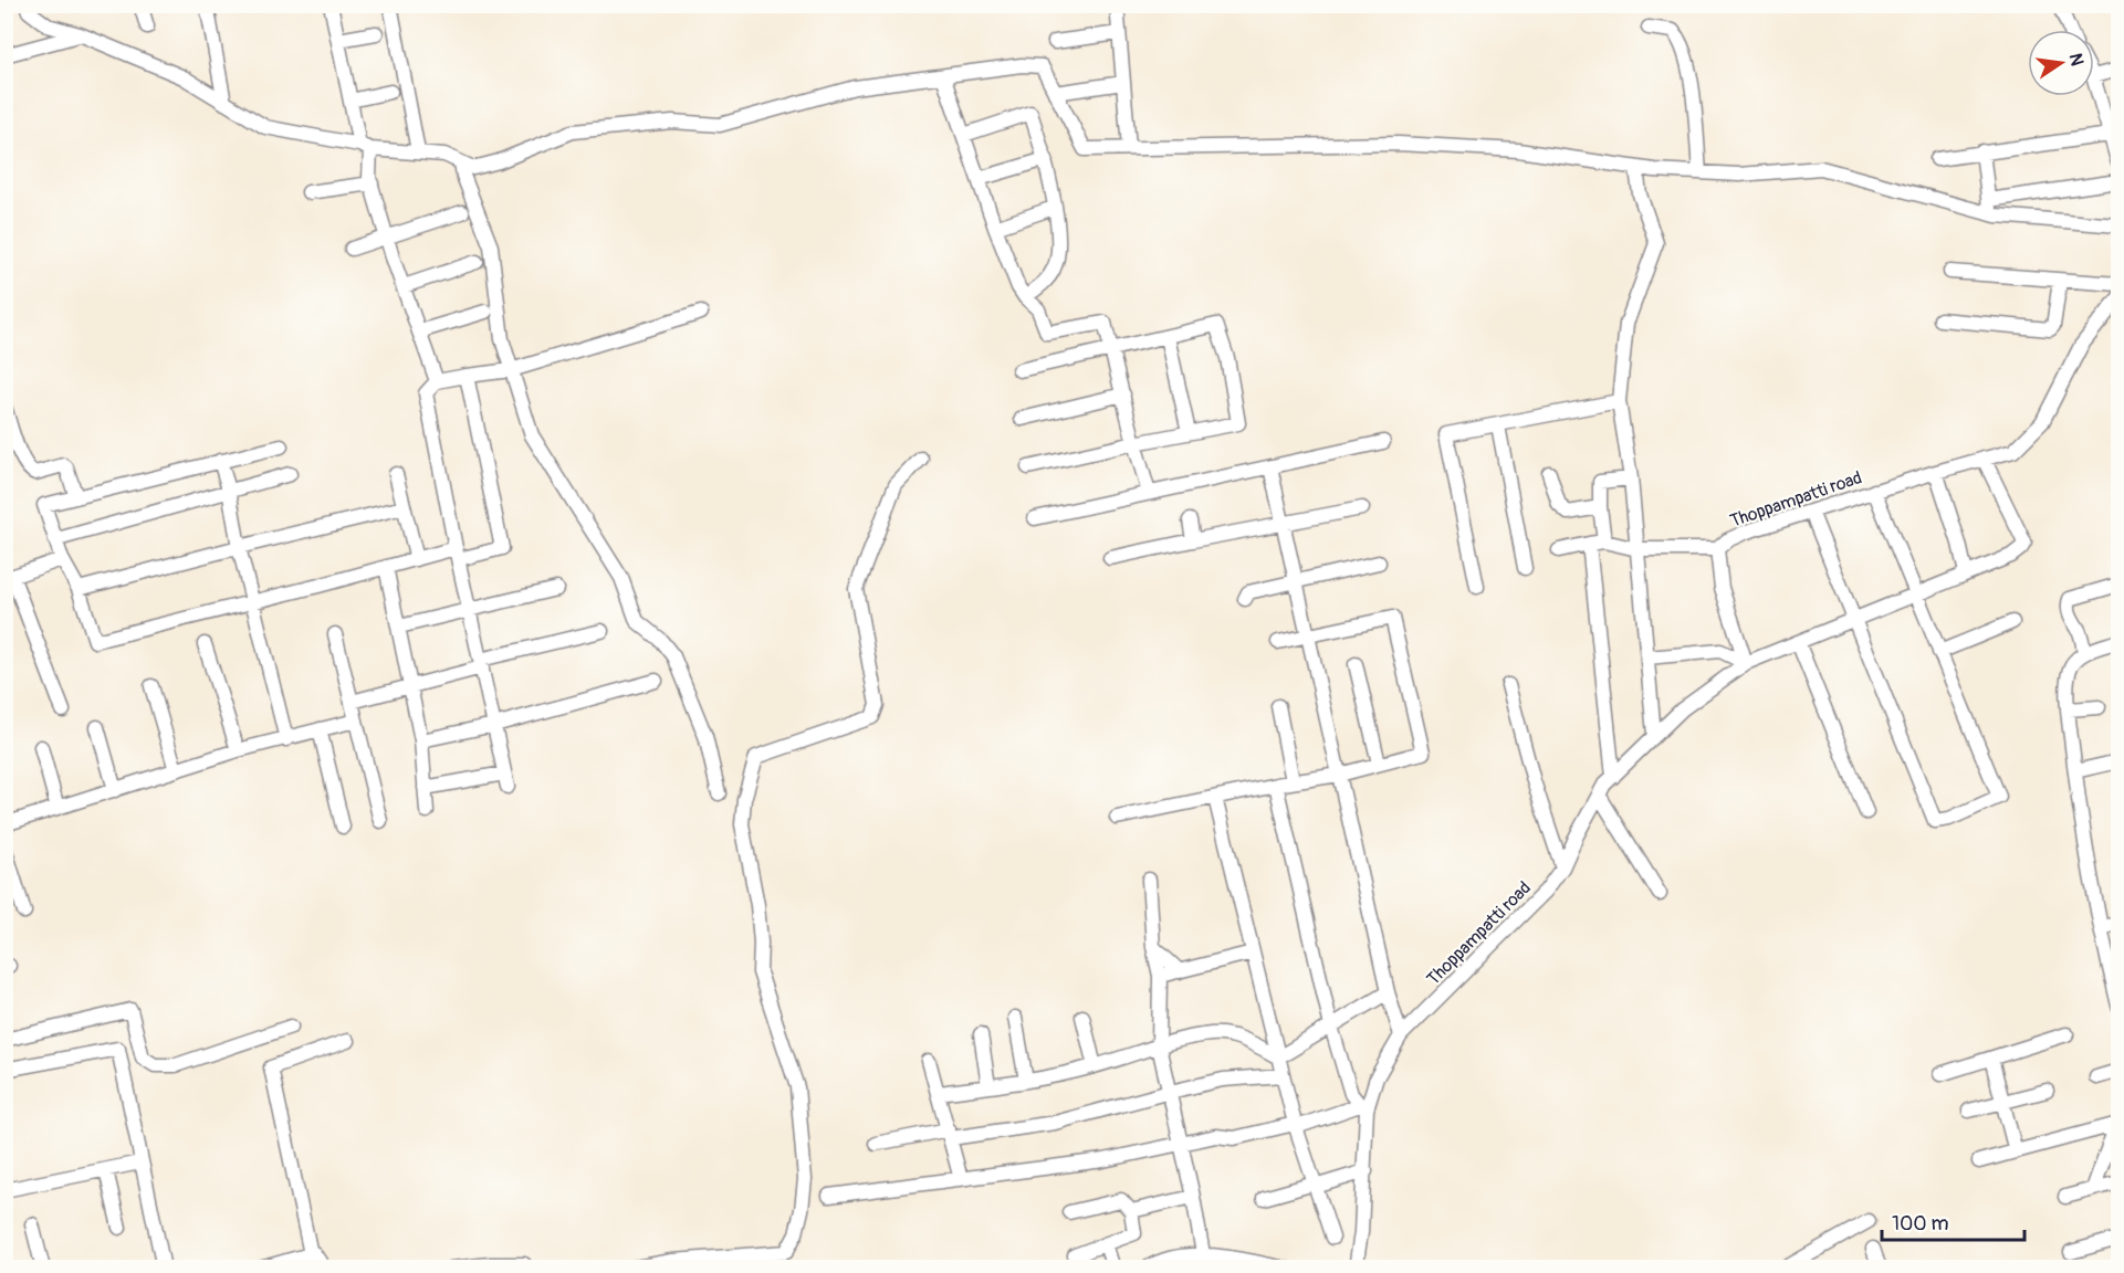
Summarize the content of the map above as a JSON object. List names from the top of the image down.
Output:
{
  "streets": {
    "street": ["Thoppampatti road"]
  },
  "scale_bar": "100 m",
  "north": "right"
}
